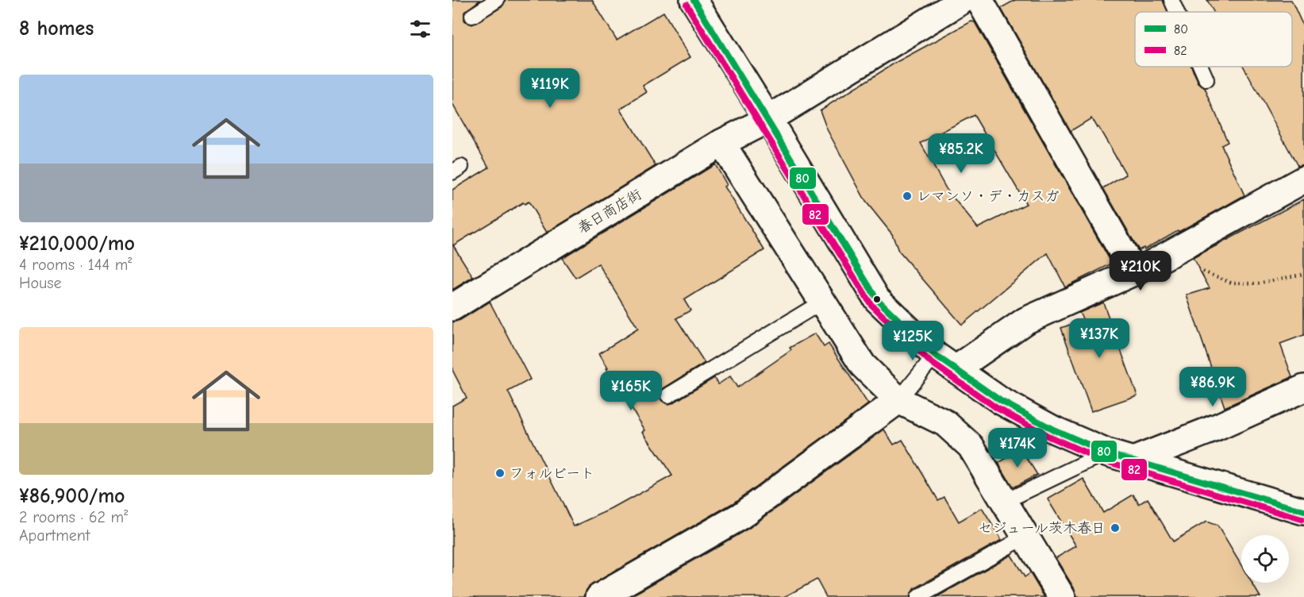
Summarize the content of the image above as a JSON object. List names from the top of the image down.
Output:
{
  "streets": {
    "street": ["春日商店街"]
  },
  "places": ["レマンソ・デ・カスガ", "フォルビート", "セジュール茨木春日"],
  "lines": ["transit line 80", "transit line 82"],
  "legend": ["80", "82"],
  "page": {
    "heading": "8 homes",
    "list": [
      {
        "name": "¥210,000/mo",
        "note": "4 rooms · 144 m² · House"
      },
      {
        "name": "¥86,900/mo",
        "note": "2 rooms · 62 m² · Apartment"
      }
    ],
    "price": [
      "¥119K",
      "¥85.2K",
      "¥210K",
      "¥137K",
      "¥125K",
      "¥86.9K",
      "¥165K",
      "¥174K"
    ]
  }
}
